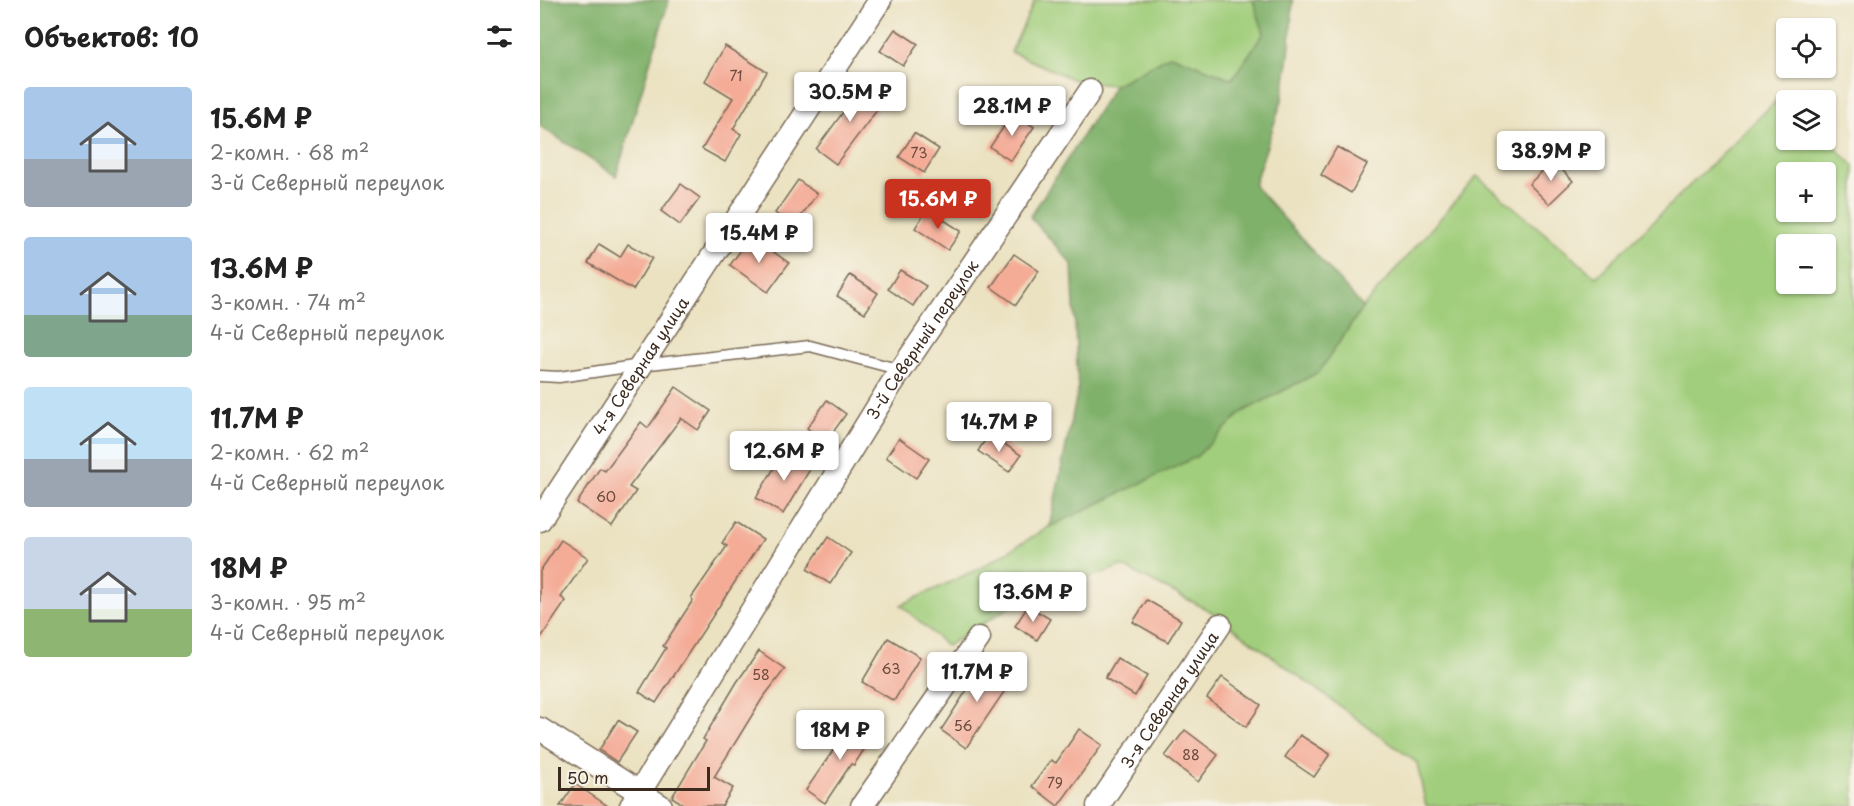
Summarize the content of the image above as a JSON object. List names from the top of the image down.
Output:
{
  "streets": {
    "street": ["3-й Северный переулок", "4-я Северная улица", "3-я Северная улица"]
  },
  "house_numbers": [
    "71",
    "73",
    "60",
    "63",
    "58",
    "56",
    "88",
    "79"
  ],
  "scale_bar": "50 m",
  "page": {
    "heading": "Объектов: 10",
    "map_buttons": ["+", "−"],
    "list": [
      {
        "name": "15.6M ₽",
        "note": "2-комн. · 68 m² · 3-й Северный переулок"
      },
      {
        "name": "13.6M ₽",
        "note": "3-комн. · 74 m² · 4-й Северный переулок"
      },
      {
        "name": "11.7M ₽",
        "note": "2-комн. · 62 m² · 4-й Северный переулок"
      },
      {
        "name": "18M ₽",
        "note": "3-комн. · 95 m² · 4-й Северный переулок"
      }
    ],
    "price": [
      "30.5M ₽",
      "28.1M ₽",
      "38.9M ₽",
      "15.6M ₽",
      "15.4M ₽",
      "14.7M ₽",
      "12.6M ₽",
      "13.6M ₽",
      "11.7M ₽",
      "18M ₽"
    ],
    "scale": "50 m"
  }
}
